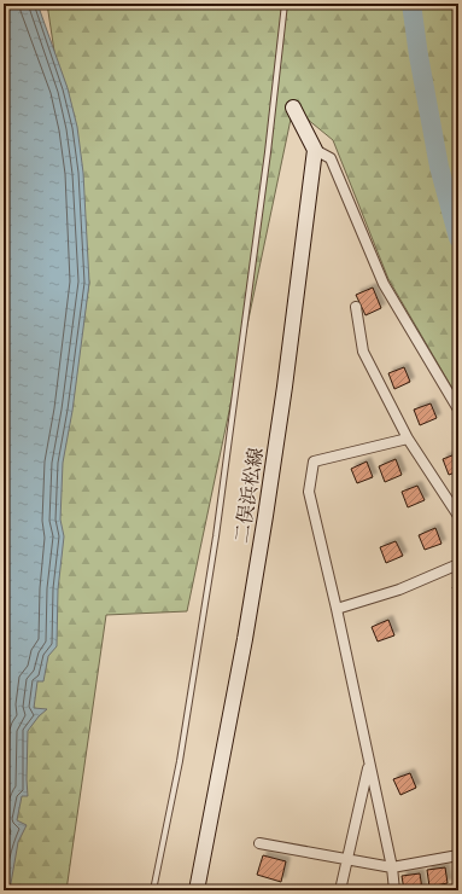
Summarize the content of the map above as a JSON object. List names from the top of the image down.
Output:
{
  "streets": {
    "main road": ["二俣浜松線"]
  }
}
